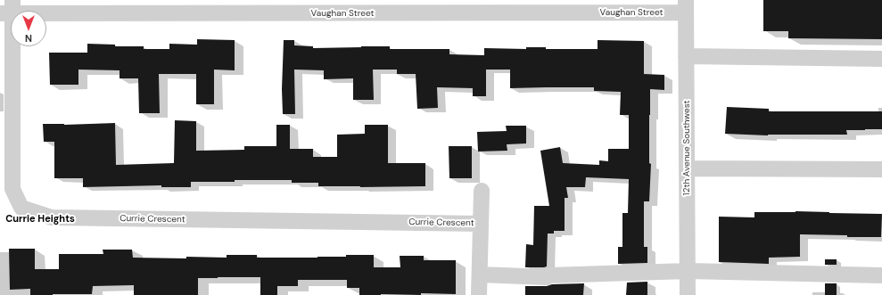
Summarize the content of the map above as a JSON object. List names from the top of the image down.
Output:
{
  "streets": {
    "street": ["Vaughan Street", "12th Avenue Southwest", "Currie Crescent"]
  },
  "crossings": [
    ["Vaughan Street", "12th Avenue Southwest"],
    ["Vaughan Street", "Currie Crescent"]
  ],
  "districts": ["Currie Heights"],
  "north": "bottom"
}
